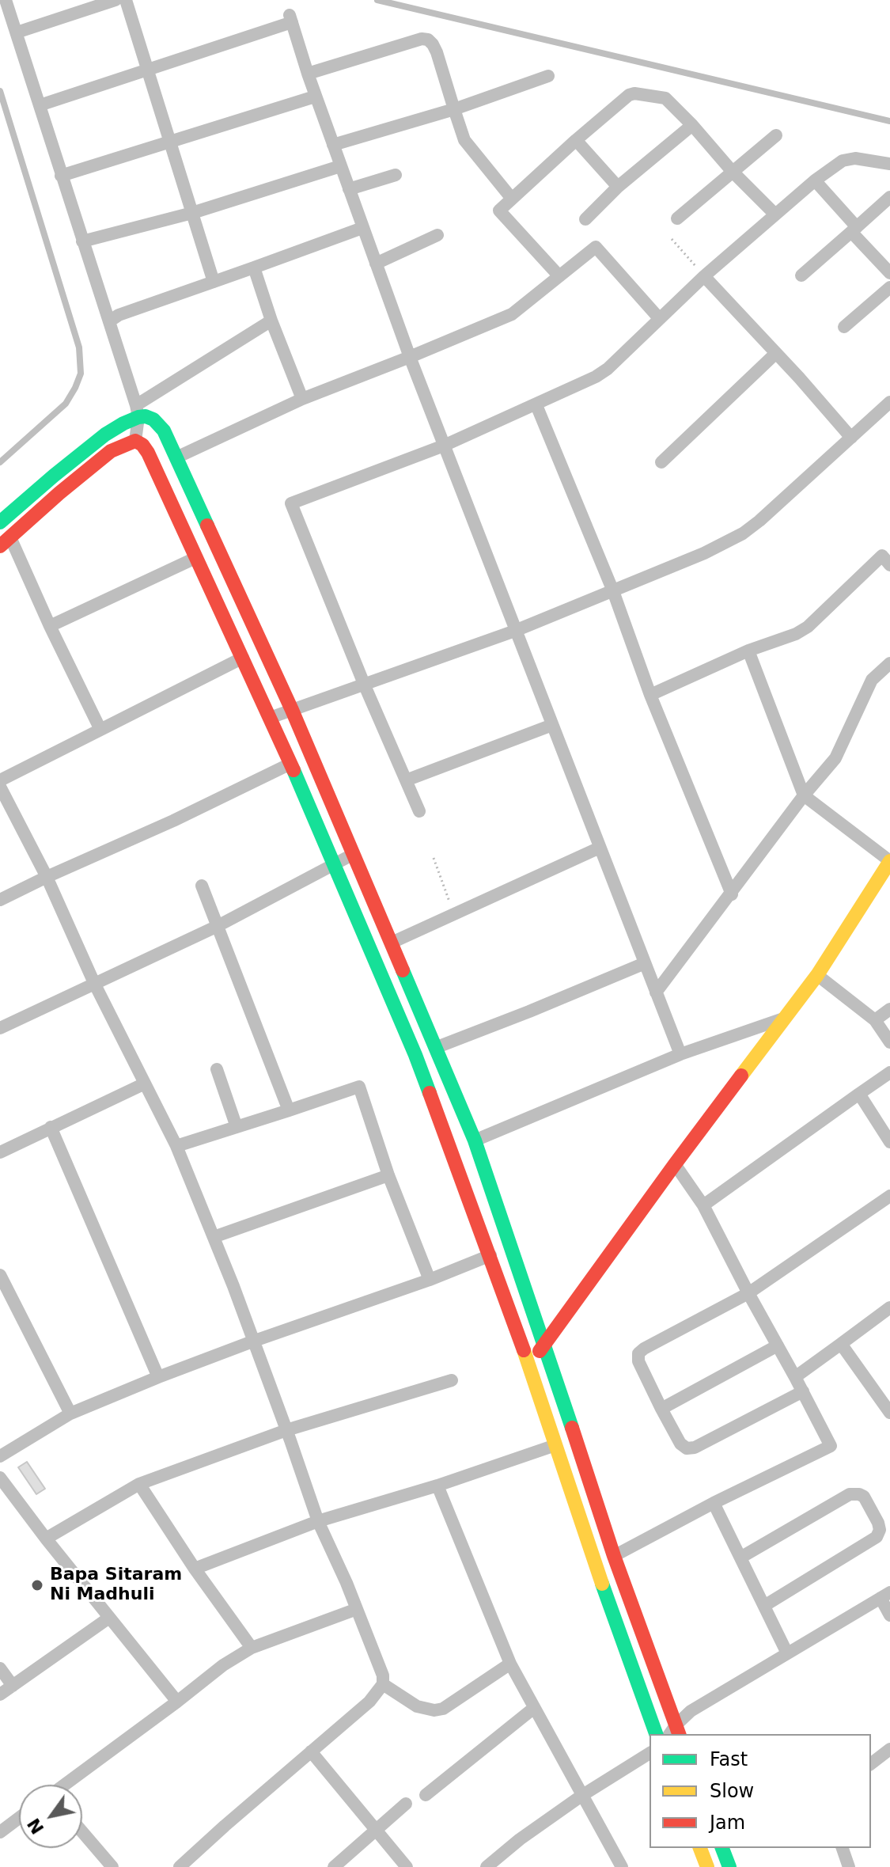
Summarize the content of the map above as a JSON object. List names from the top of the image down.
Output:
{
  "places": ["Bapa Sitaram Ni Madhuli"],
  "legend": ["Fast", "Slow", "Jam"],
  "north": "bottom left"
}
